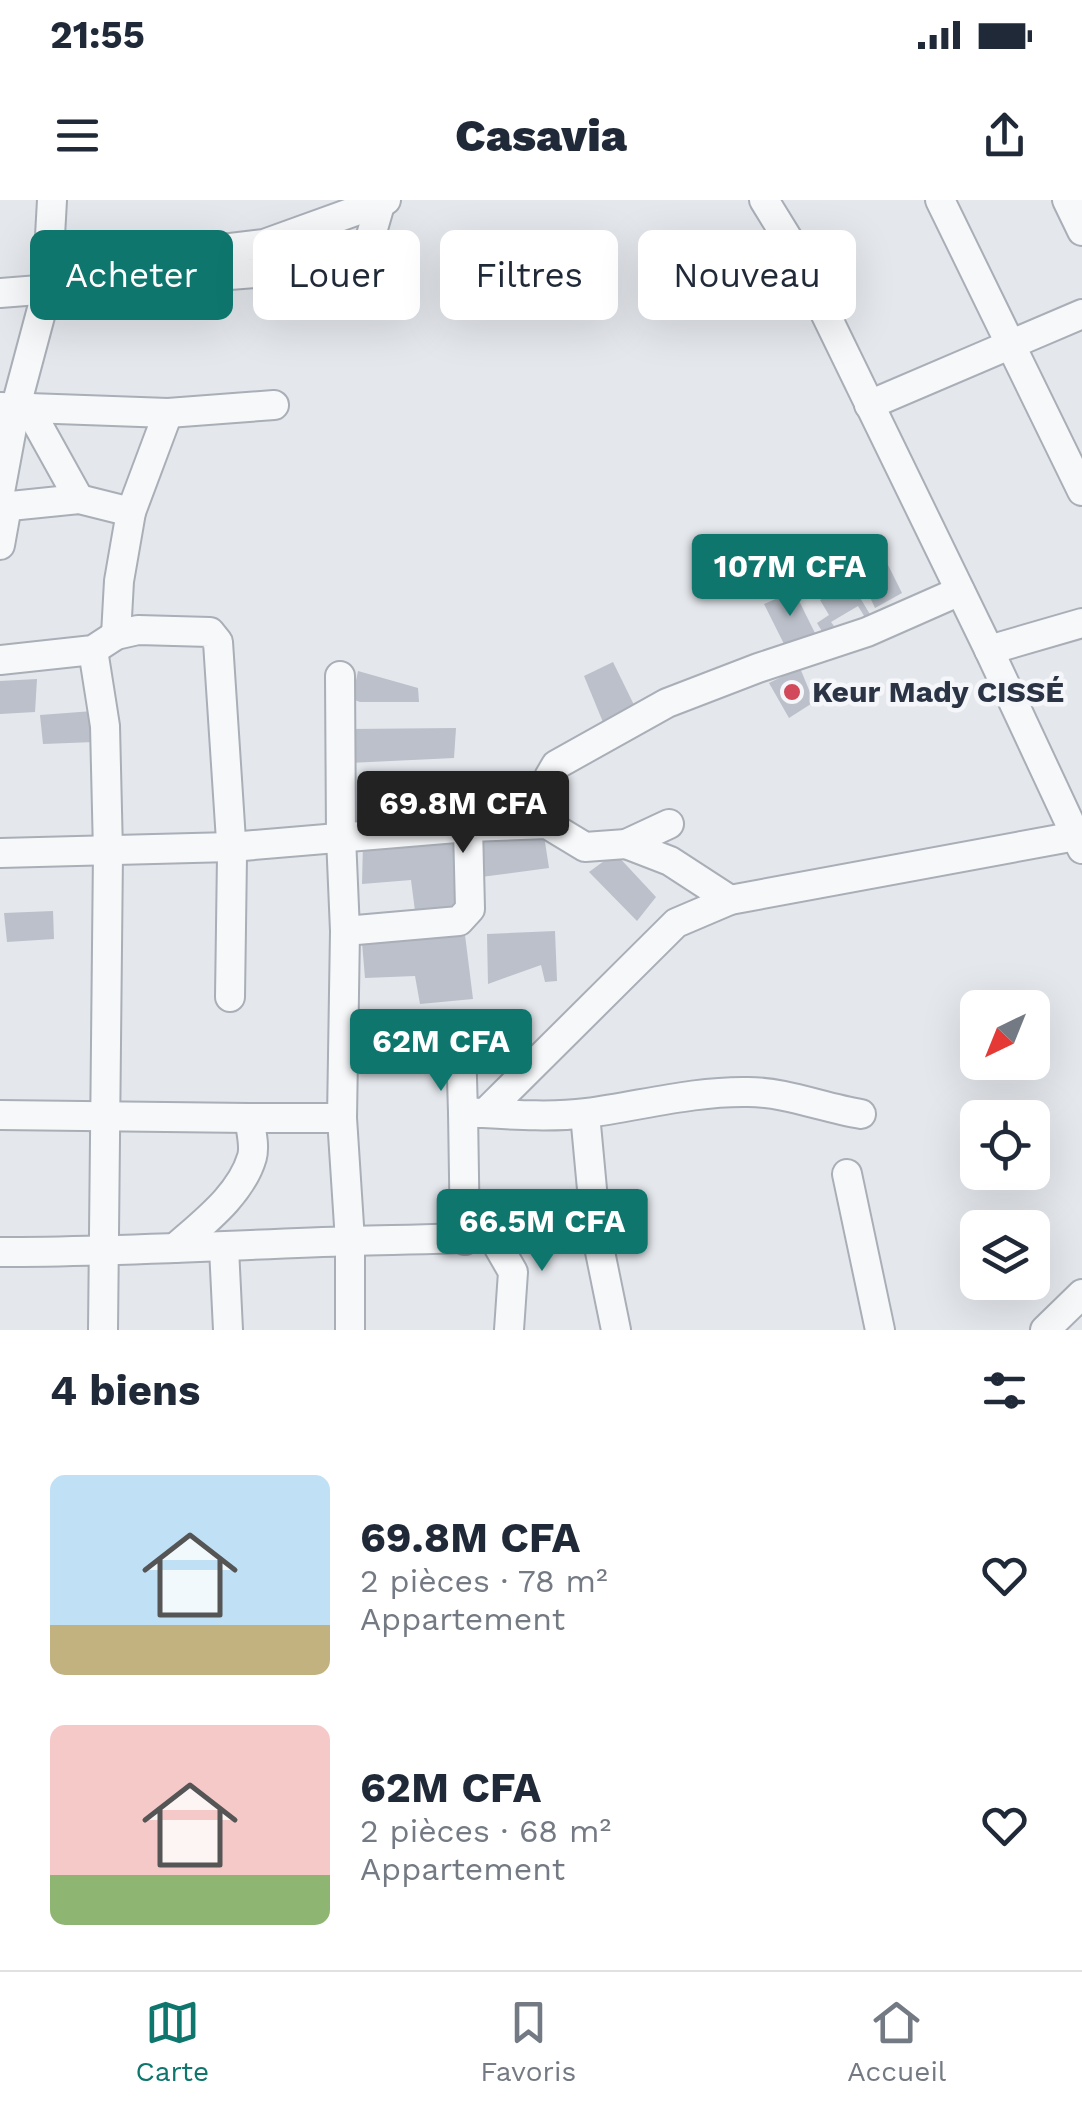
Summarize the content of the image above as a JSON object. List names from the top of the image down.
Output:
{
  "places": ["Keur Mady CISSÉ"],
  "north": "bottom left",
  "page": {
    "status": "21:55",
    "header": "Casavia",
    "chip": [
      "Acheter",
      "Louer",
      "Filtres",
      "Nouveau"
    ],
    "price": [
      "107M CFA",
      "69.8M CFA",
      "62M CFA",
      "66.5M CFA"
    ],
    "heading": "4 biens",
    "list": [
      {
        "name": "69.8M CFA",
        "note": "2 pièces · 78 m² · Appartement"
      },
      {
        "name": "62M CFA",
        "note": "2 pièces · 68 m² · Appartement"
      }
    ],
    "tabs": ["Carte", "Favoris", "Accueil"]
  }
}
